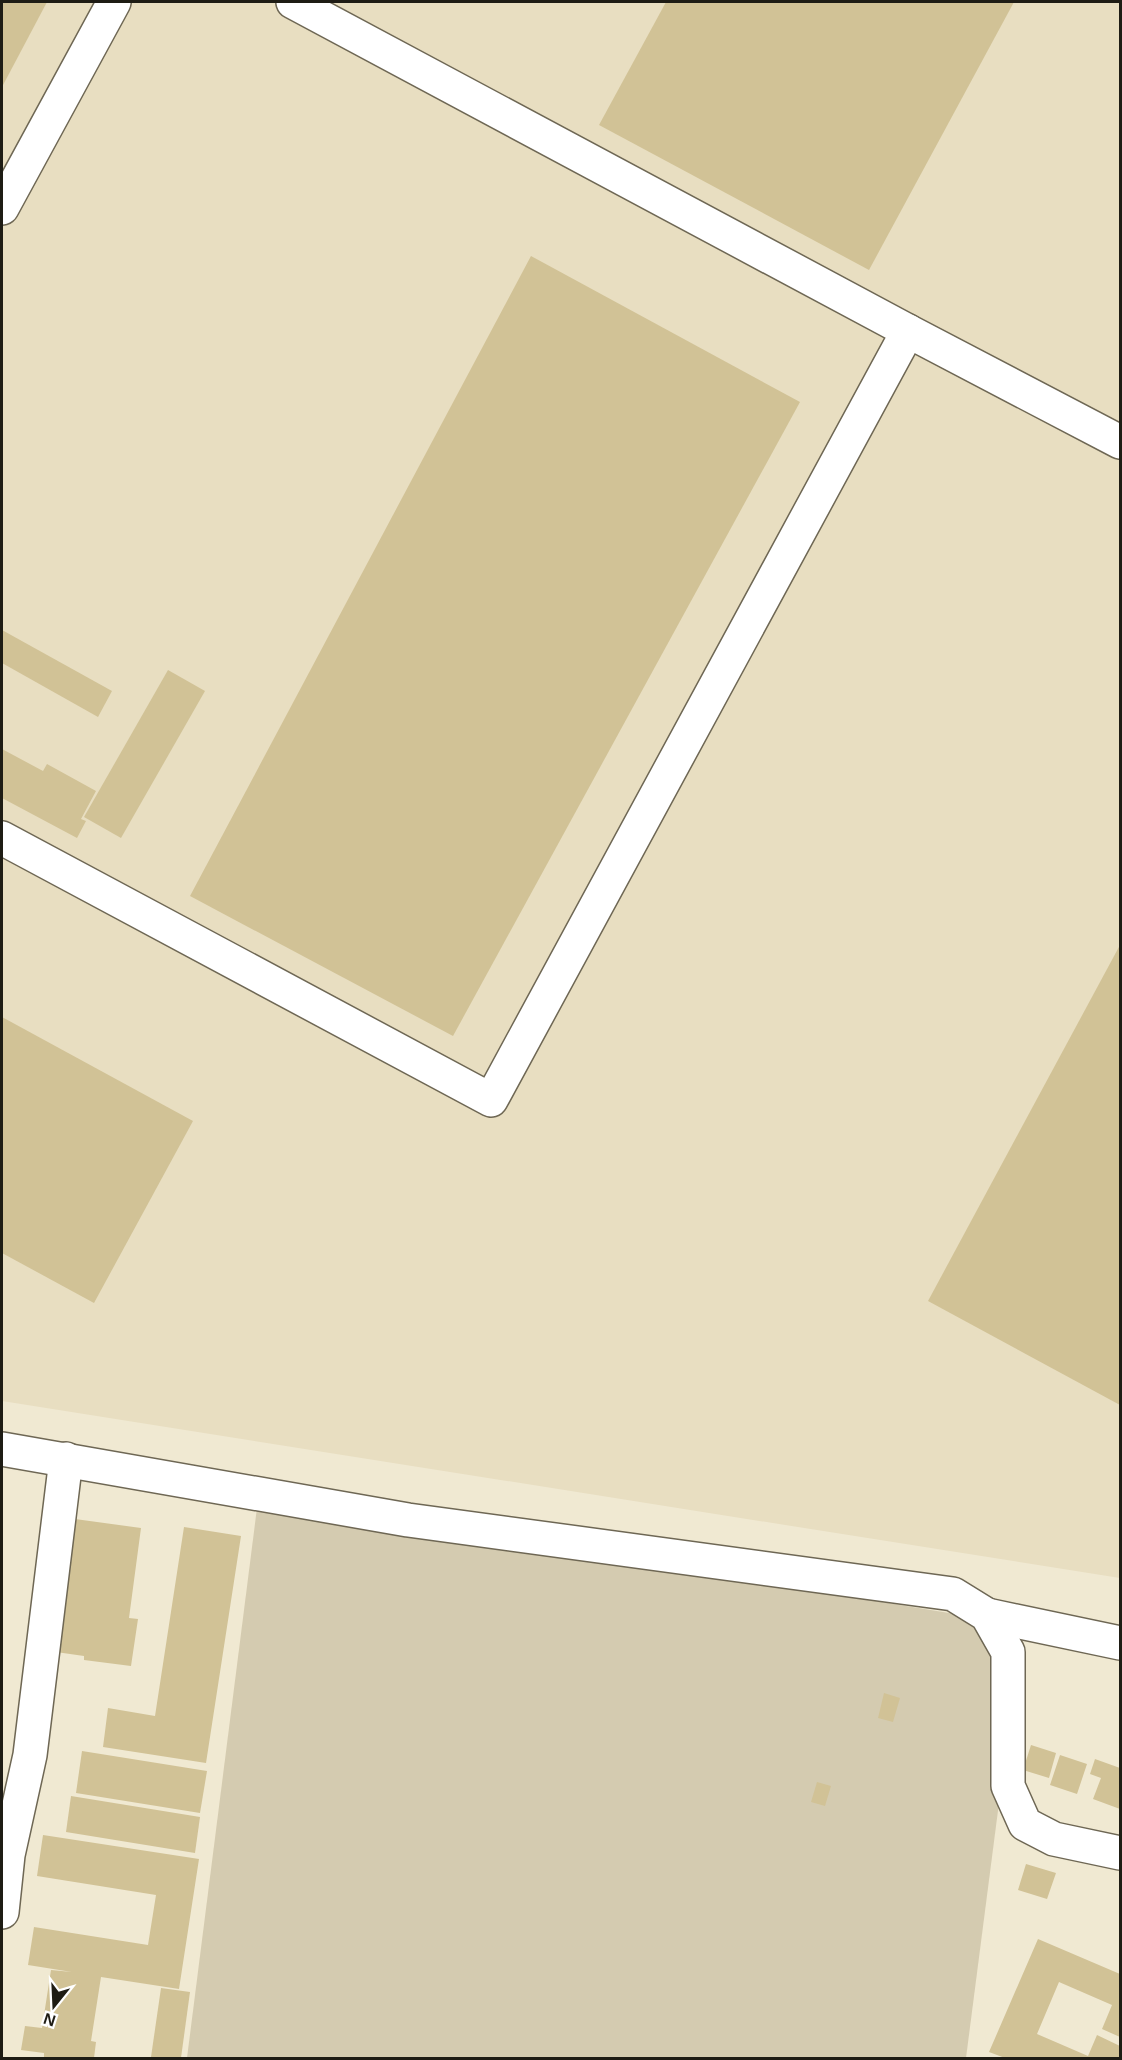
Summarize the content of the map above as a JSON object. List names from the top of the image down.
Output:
{
  "north": "bottom"
}
